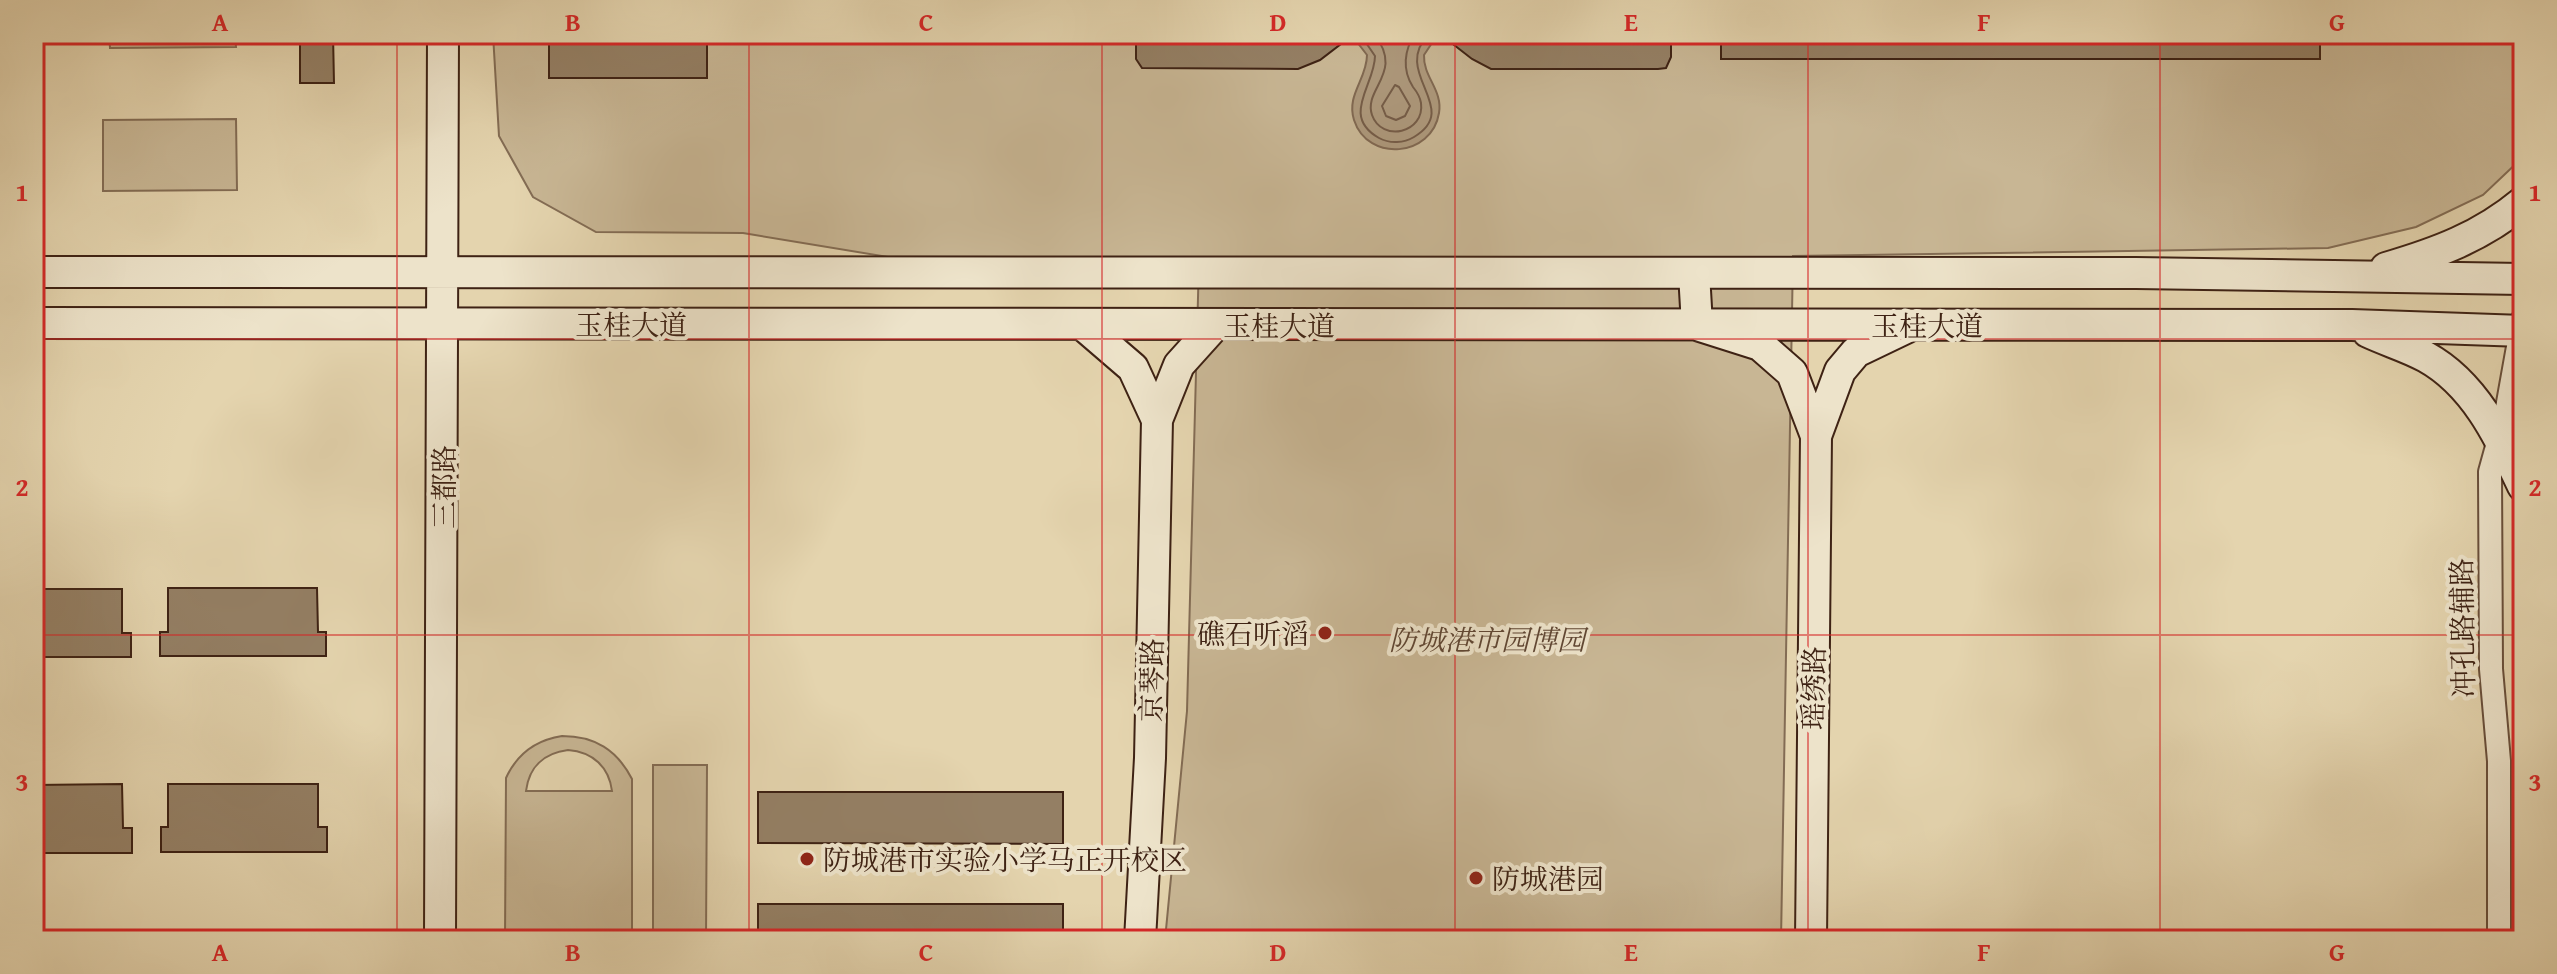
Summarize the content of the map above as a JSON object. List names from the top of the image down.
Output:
{
  "streets": {
    "main road": [
      "玉桂大道",
      "三都路",
      "京琴路",
      "瑶绣路"
    ],
    "street": ["冲孔路辅路"]
  },
  "crossings": [
    ["玉桂大道", "三都路"],
    ["玉桂大道", "冲孔路辅路"]
  ],
  "parks": ["防城港市园博园"],
  "places": ["礁石听滔", "防城港市实验小学马正开校区", "防城港园"],
  "grid": {
    "columns": [
      "A",
      "B",
      "C",
      "D",
      "E",
      "F",
      "G"
    ],
    "rows": ["1", "2", "3"]
  }
}
